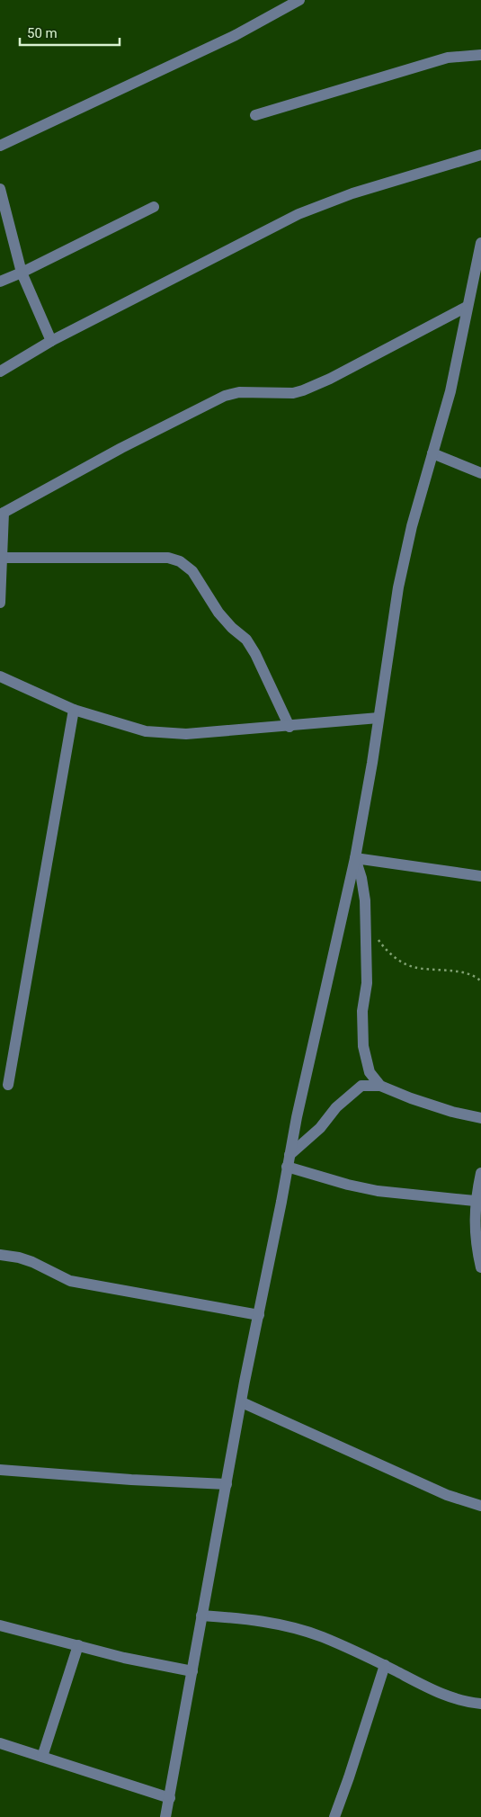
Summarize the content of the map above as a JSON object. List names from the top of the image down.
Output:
{
  "scale_bar": "50 m"
}
